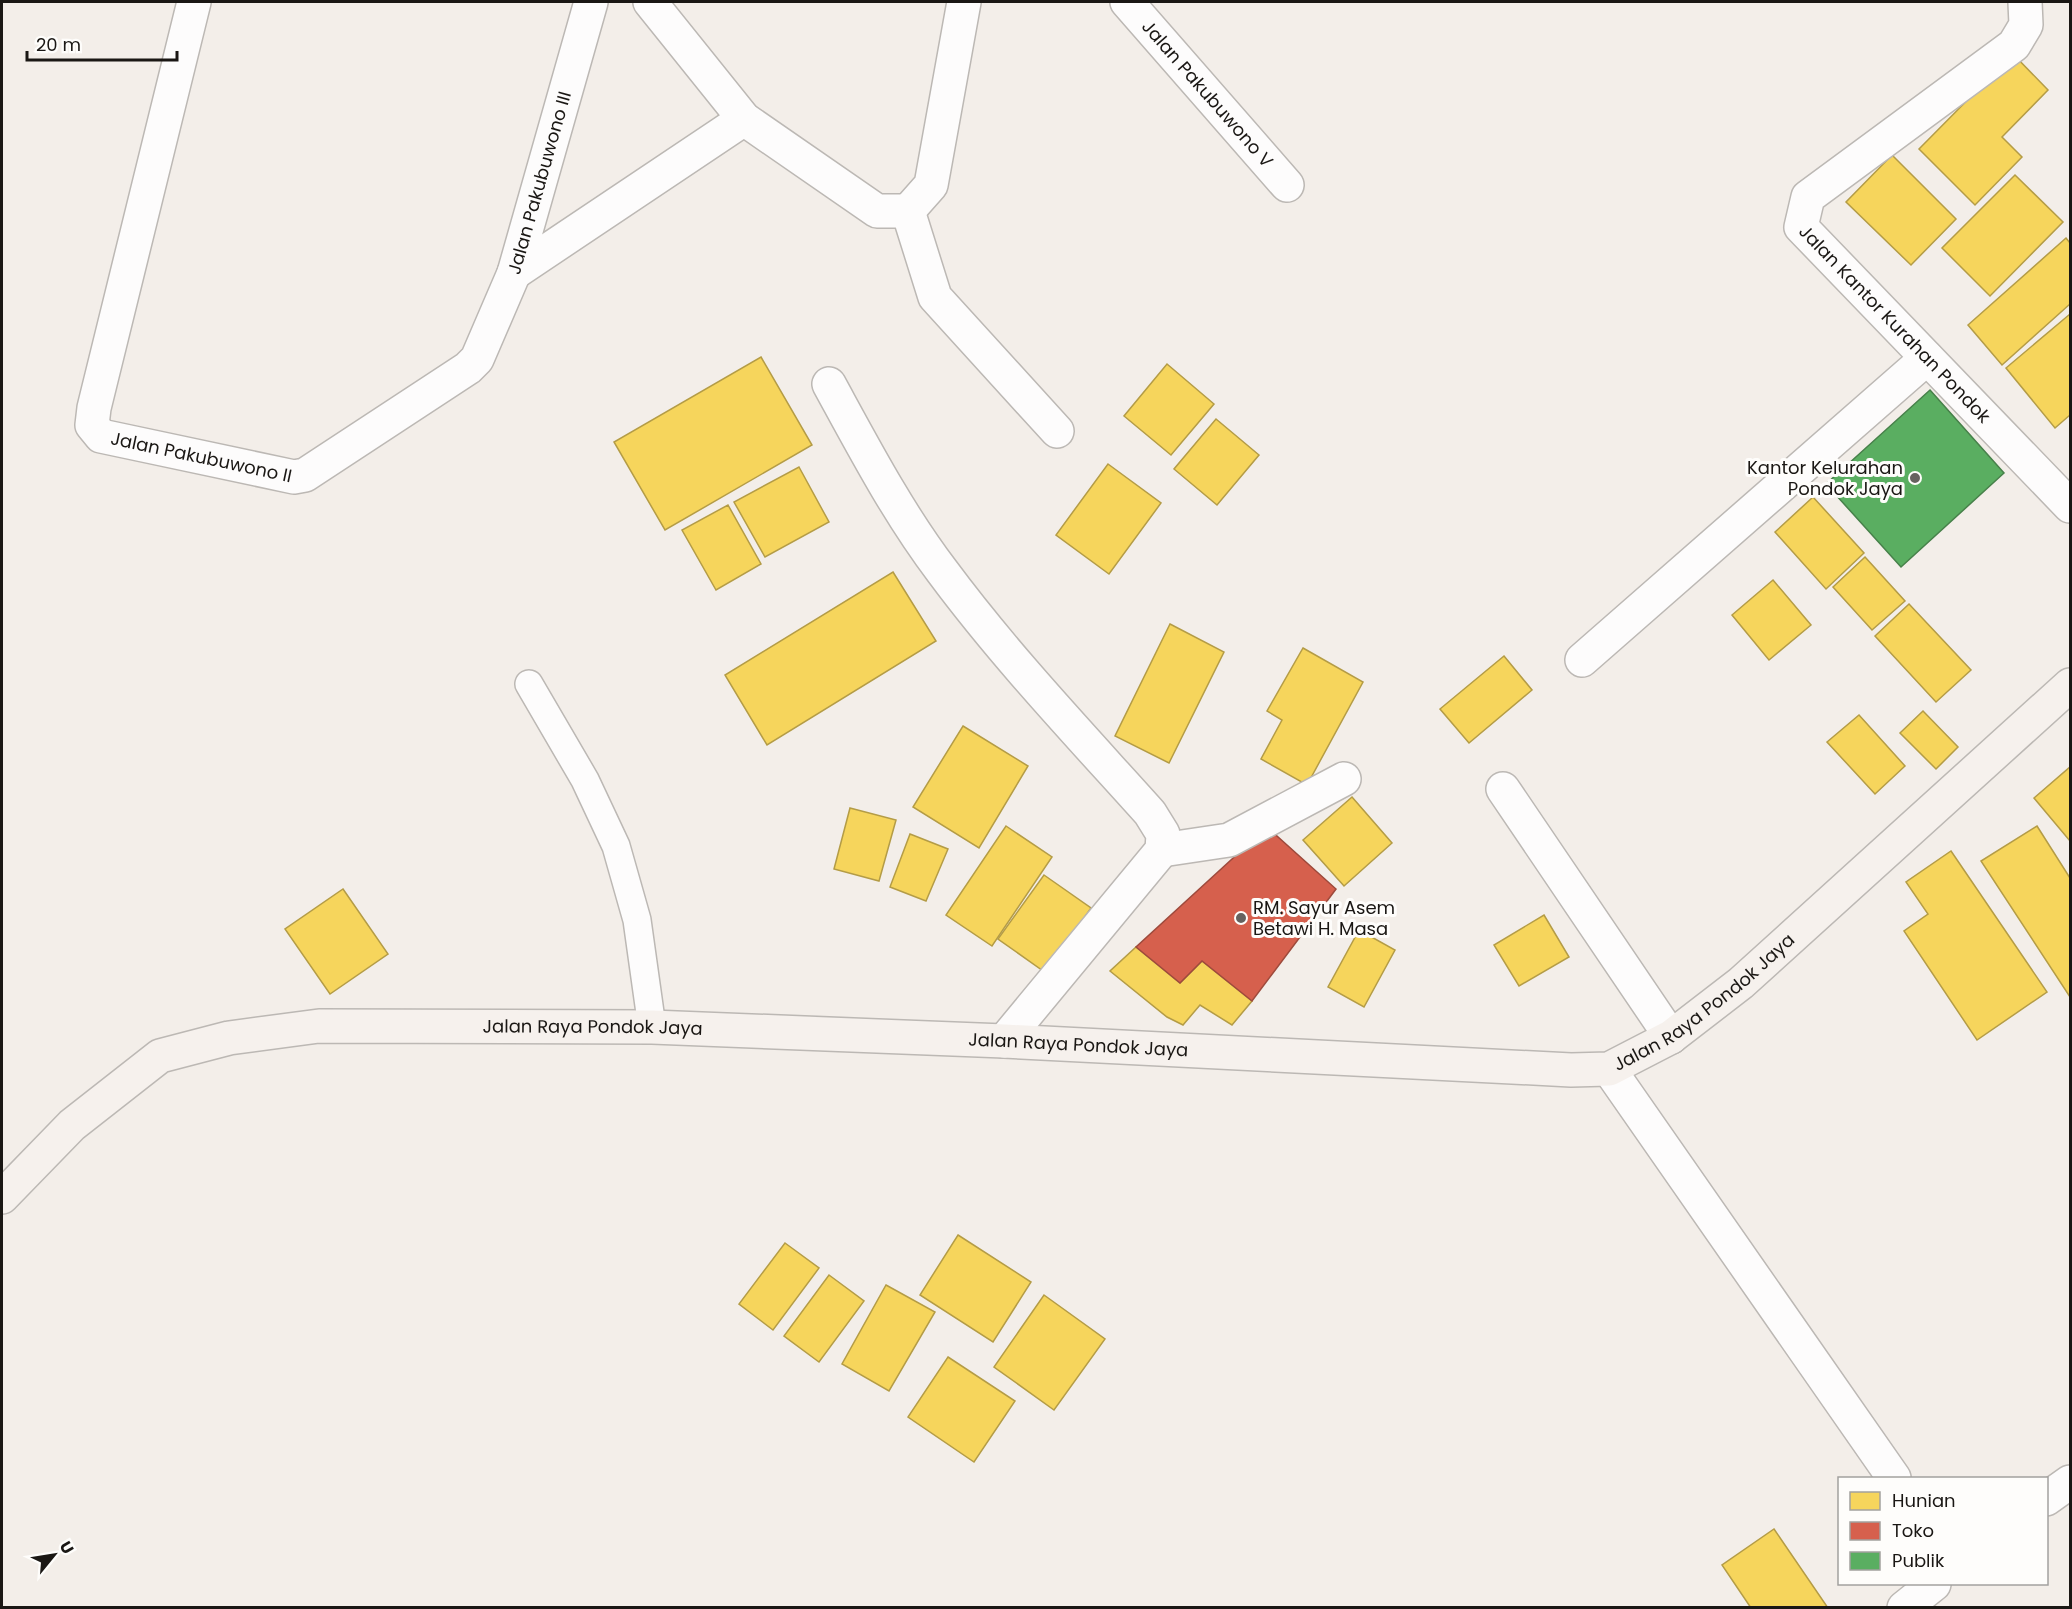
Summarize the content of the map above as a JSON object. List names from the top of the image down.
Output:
{
  "streets": {
    "main road": ["Jalan Raya Pondok Jaya"],
    "street": [
      "Jalan Pakubuwono V",
      "Jalan Pakubuwono III",
      "Jalan Kantor Kurahan Pondok",
      "Jalan Pakubuwono II"
    ]
  },
  "crossings": [
    ["Jalan Pakubuwono III", "Jalan Pakubuwono II"]
  ],
  "places": ["Kantor Kelurahan Pondok Jaya", "RM. Sayur Asem Betawi H. Masa"],
  "legend": ["Hunian", "Toko", "Publik"],
  "scale_bar": "20 m",
  "north": "top right"
}
